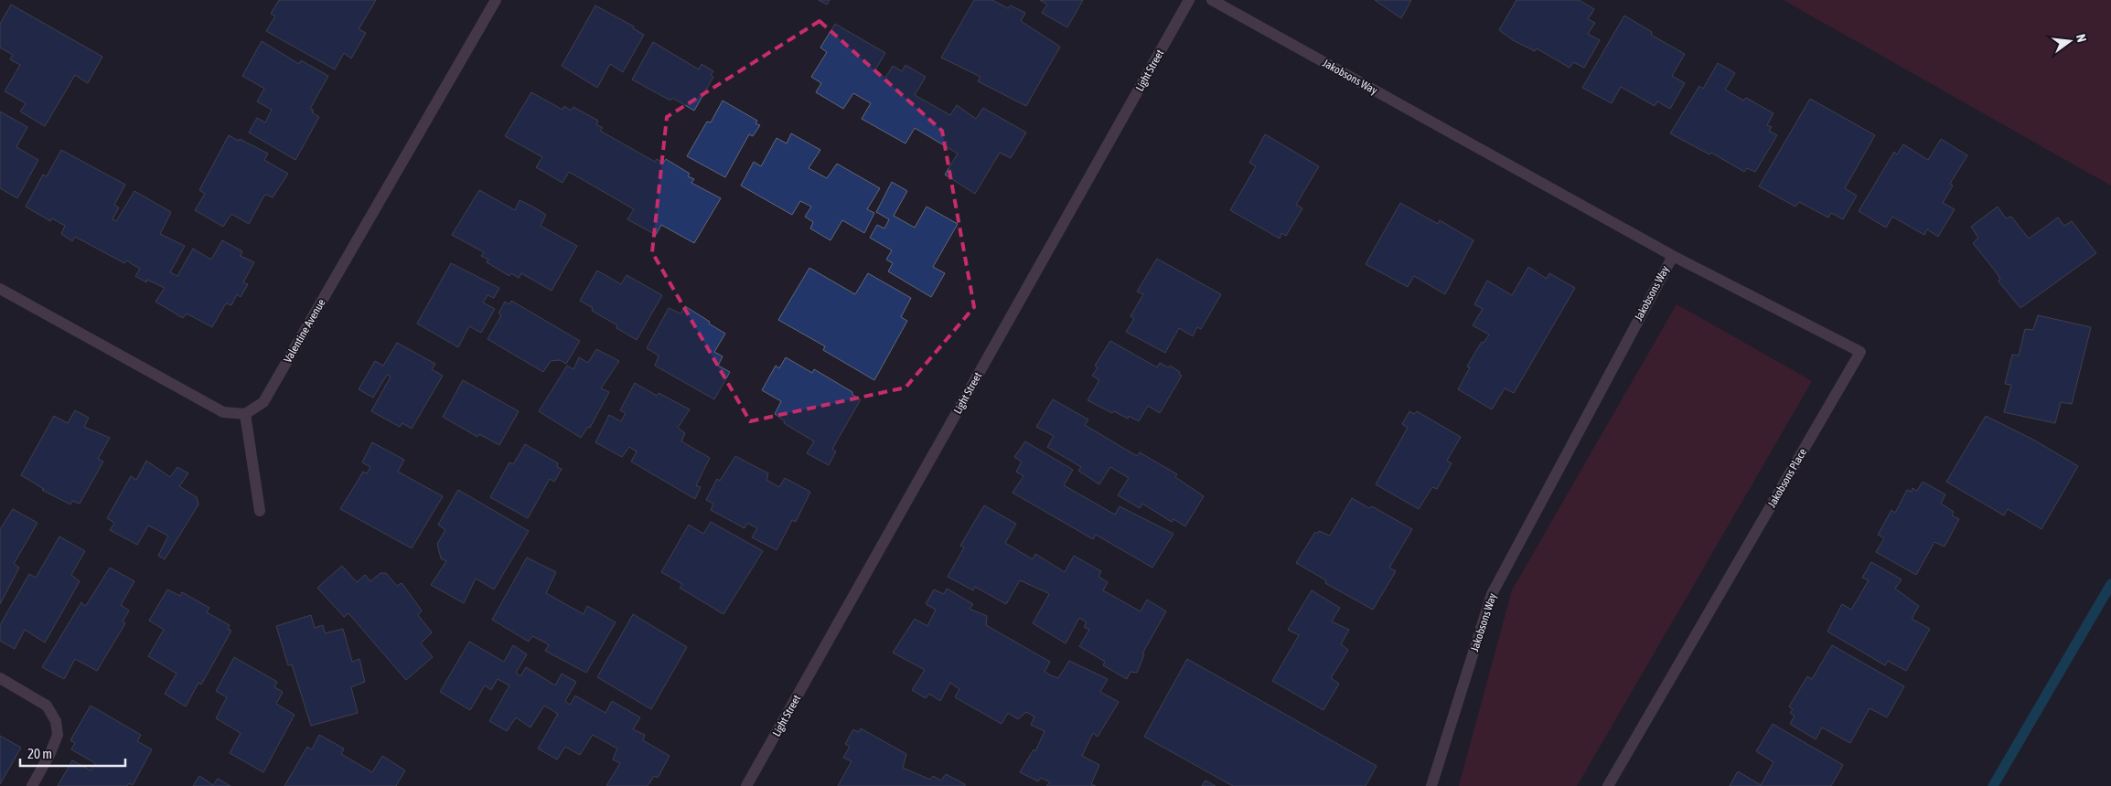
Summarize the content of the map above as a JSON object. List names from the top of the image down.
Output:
{
  "streets": {
    "street": [
      "Light Street",
      "Jakobsons Way",
      "Valentine Avenue",
      "Jakobsons Place"
    ]
  },
  "crossings": [
    ["Jakobsons Way", "Jakobsons Place"]
  ],
  "scale_bar": "20 m",
  "north": "right"
}
